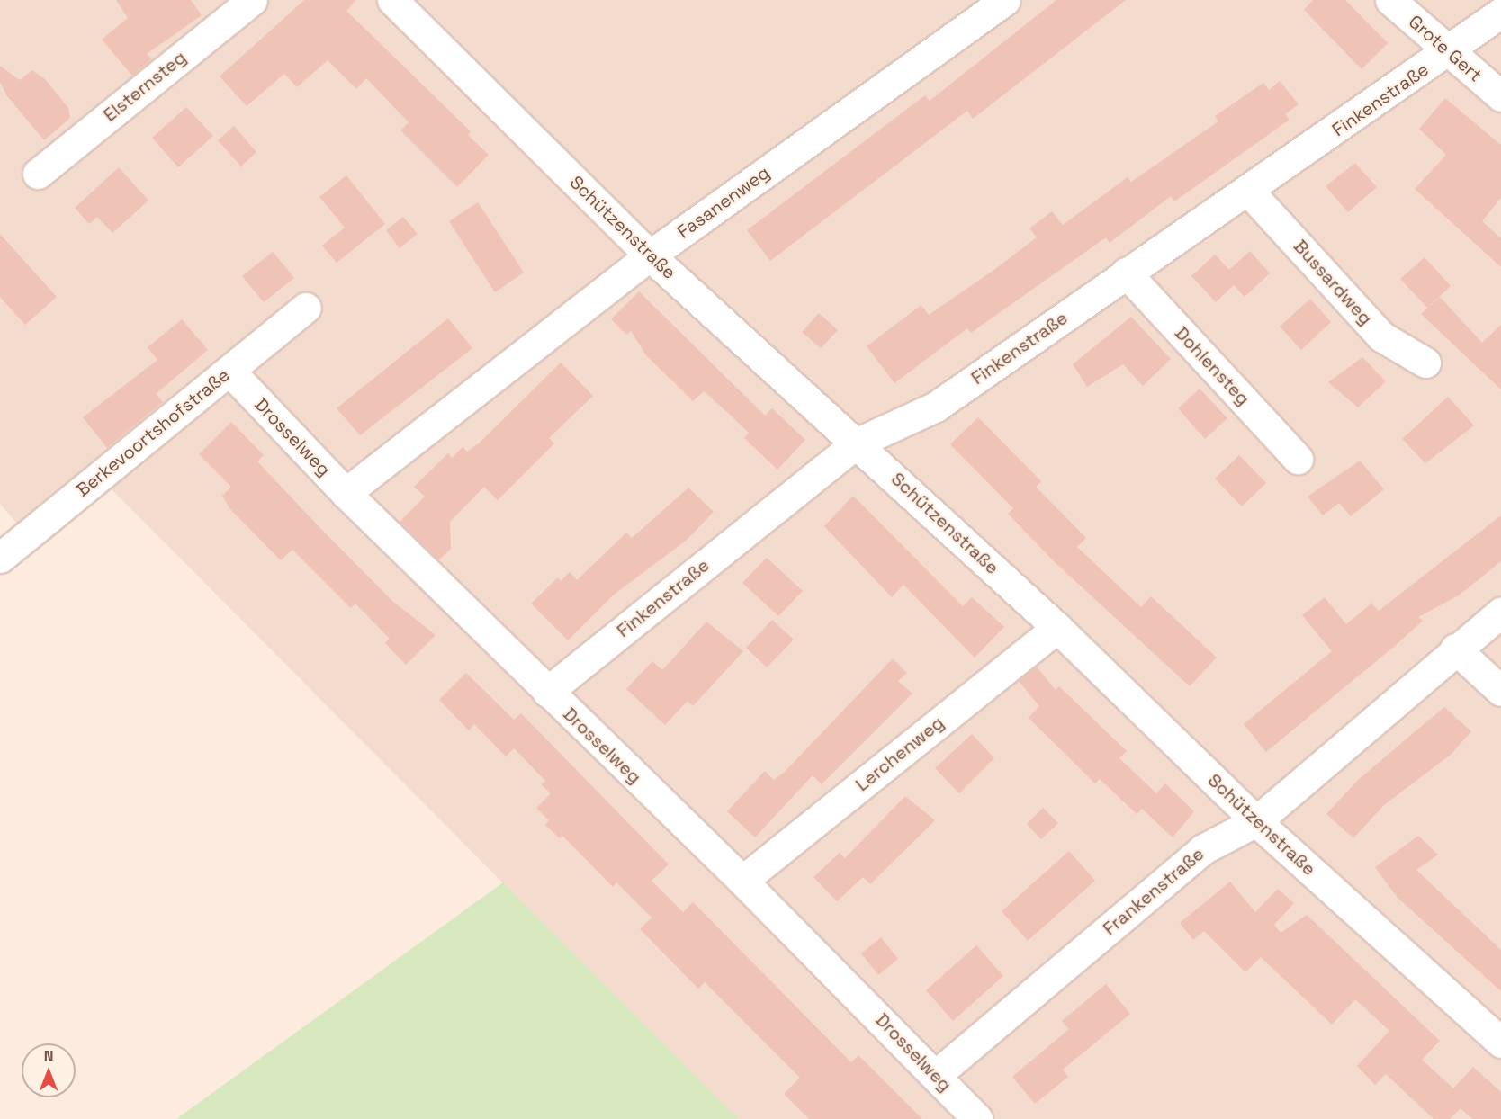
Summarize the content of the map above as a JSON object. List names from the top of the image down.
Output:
{
  "streets": {
    "street": [
      "Grote Gert",
      "Elsternsteg",
      "Finkenstraße",
      "Fasanenweg",
      "Schützenstraße",
      "Bussardweg",
      "Dohlensteg",
      "Berkevoortshofstraße",
      "Drosselweg",
      "Lerchenweg",
      "Frankenstraße"
    ]
  },
  "crossings": [
    ["Grote Gert", "Finkenstraße"],
    ["Finkenstraße", "Schützenstraße"],
    ["Finkenstraße", "Bussardweg"],
    ["Finkenstraße", "Dohlensteg"],
    ["Finkenstraße", "Drosselweg"],
    ["Fasanenweg", "Schützenstraße"],
    ["Fasanenweg", "Drosselweg"],
    ["Schützenstraße", "Lerchenweg"],
    ["Schützenstraße", "Frankenstraße"],
    ["Berkevoortshofstraße", "Drosselweg"],
    ["Drosselweg", "Lerchenweg"],
    ["Drosselweg", "Frankenstraße"]
  ],
  "north": "top"
}
